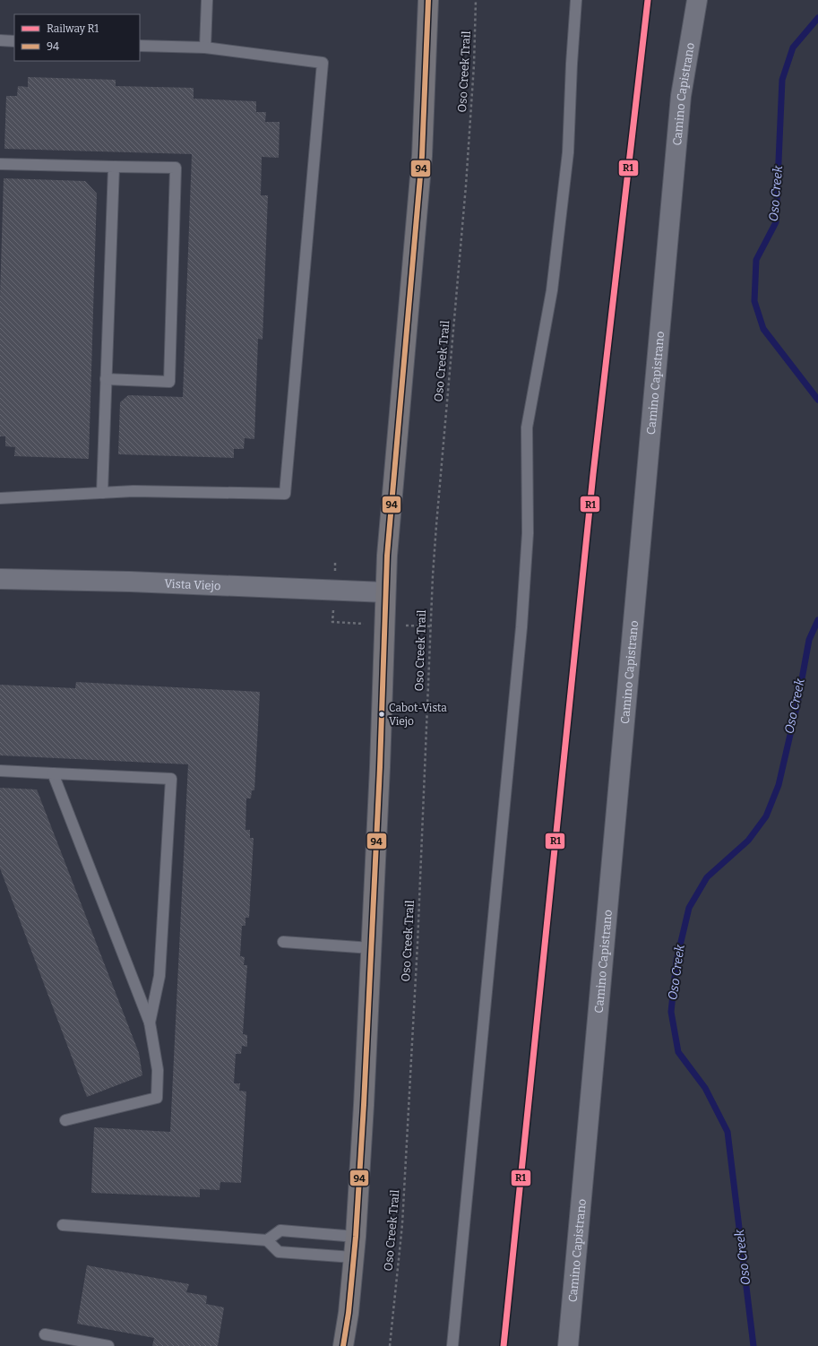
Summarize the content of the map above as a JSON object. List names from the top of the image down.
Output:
{
  "streets": {
    "street": ["Camino Capistrano", "Vista Viejo"],
    "path": ["Oso Creek Trail"]
  },
  "water": ["Oso Creek"],
  "places": ["Cabot-Vista Viejo"],
  "lines": ["rail line R1", "transit line 94"],
  "legend": ["Railway R1", "94"]
}
